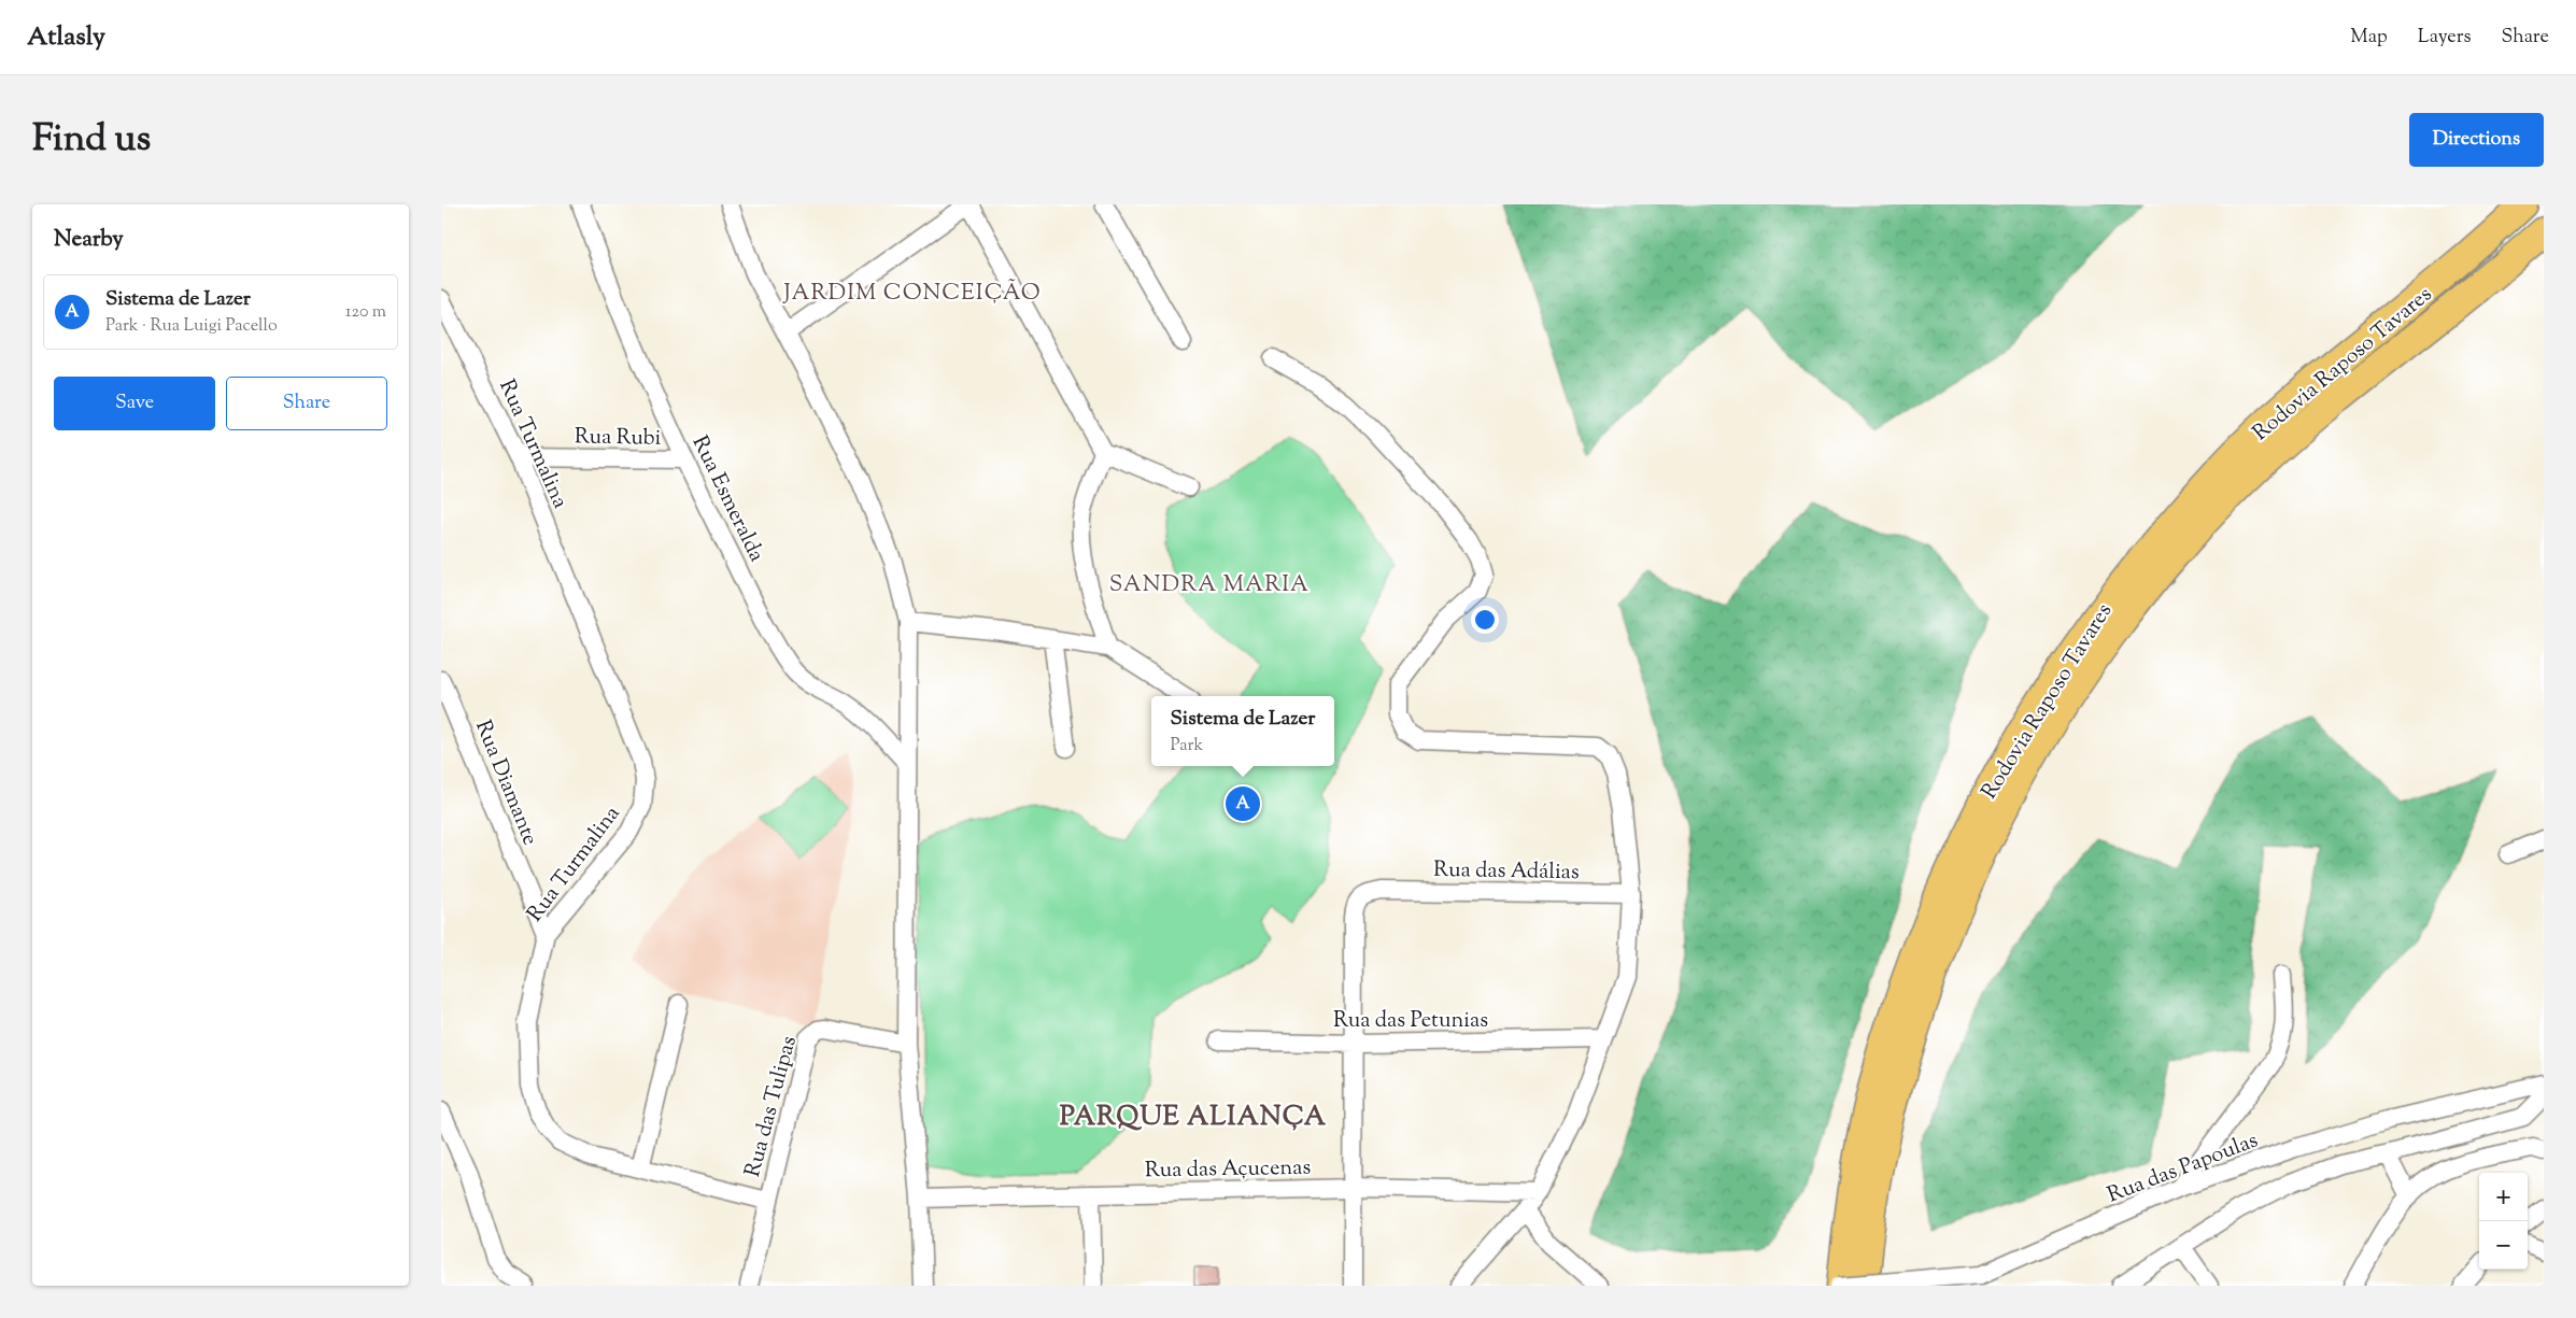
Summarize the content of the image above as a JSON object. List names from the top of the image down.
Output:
{
  "streets": {
    "highway": ["Rodovia Raposo Tavares"],
    "street": [
      "Rua Rubi",
      "Rua Turmalina",
      "Rua Esmeralda",
      "Rua Diamante",
      "Rua das Adálias",
      "Rua das Petunias",
      "Rua das Tulipas",
      "Rua das Papoulas",
      "Rua das Açucenas"
    ]
  },
  "crossings": [
    ["Rodovia Raposo Tavares", "Rua das Papoulas"],
    ["Rua Rubi", "Rua Turmalina"],
    ["Rua Rubi", "Rua Esmeralda"],
    ["Rua Turmalina", "Rua Diamante"],
    ["Rua Turmalina", "Rua das Tulipas"],
    ["Rua das Adálias", "Rua das Petunias"]
  ],
  "districts": ["JARDIM CONCEIÇÃO", "SANDRA MARIA", "PARQUE ALIANÇA"],
  "page": {
    "header": "Atlasly",
    "nav": ["Map", "Layers", "Share"],
    "title": "Find us",
    "buttons": [
      "Directions",
      ["Save", "Share"]
    ],
    "heading": "Nearby",
    "list": [
      {
        "mark": "A",
        "name": "Sistema de Lazer",
        "note": "Park · Rua Luigi Pacello",
        "value": "120 m"
      }
    ],
    "popup": ["Sistema de Lazer", "Park"],
    "pins": "A",
    "map_buttons": ["+", "−"]
  }
}
